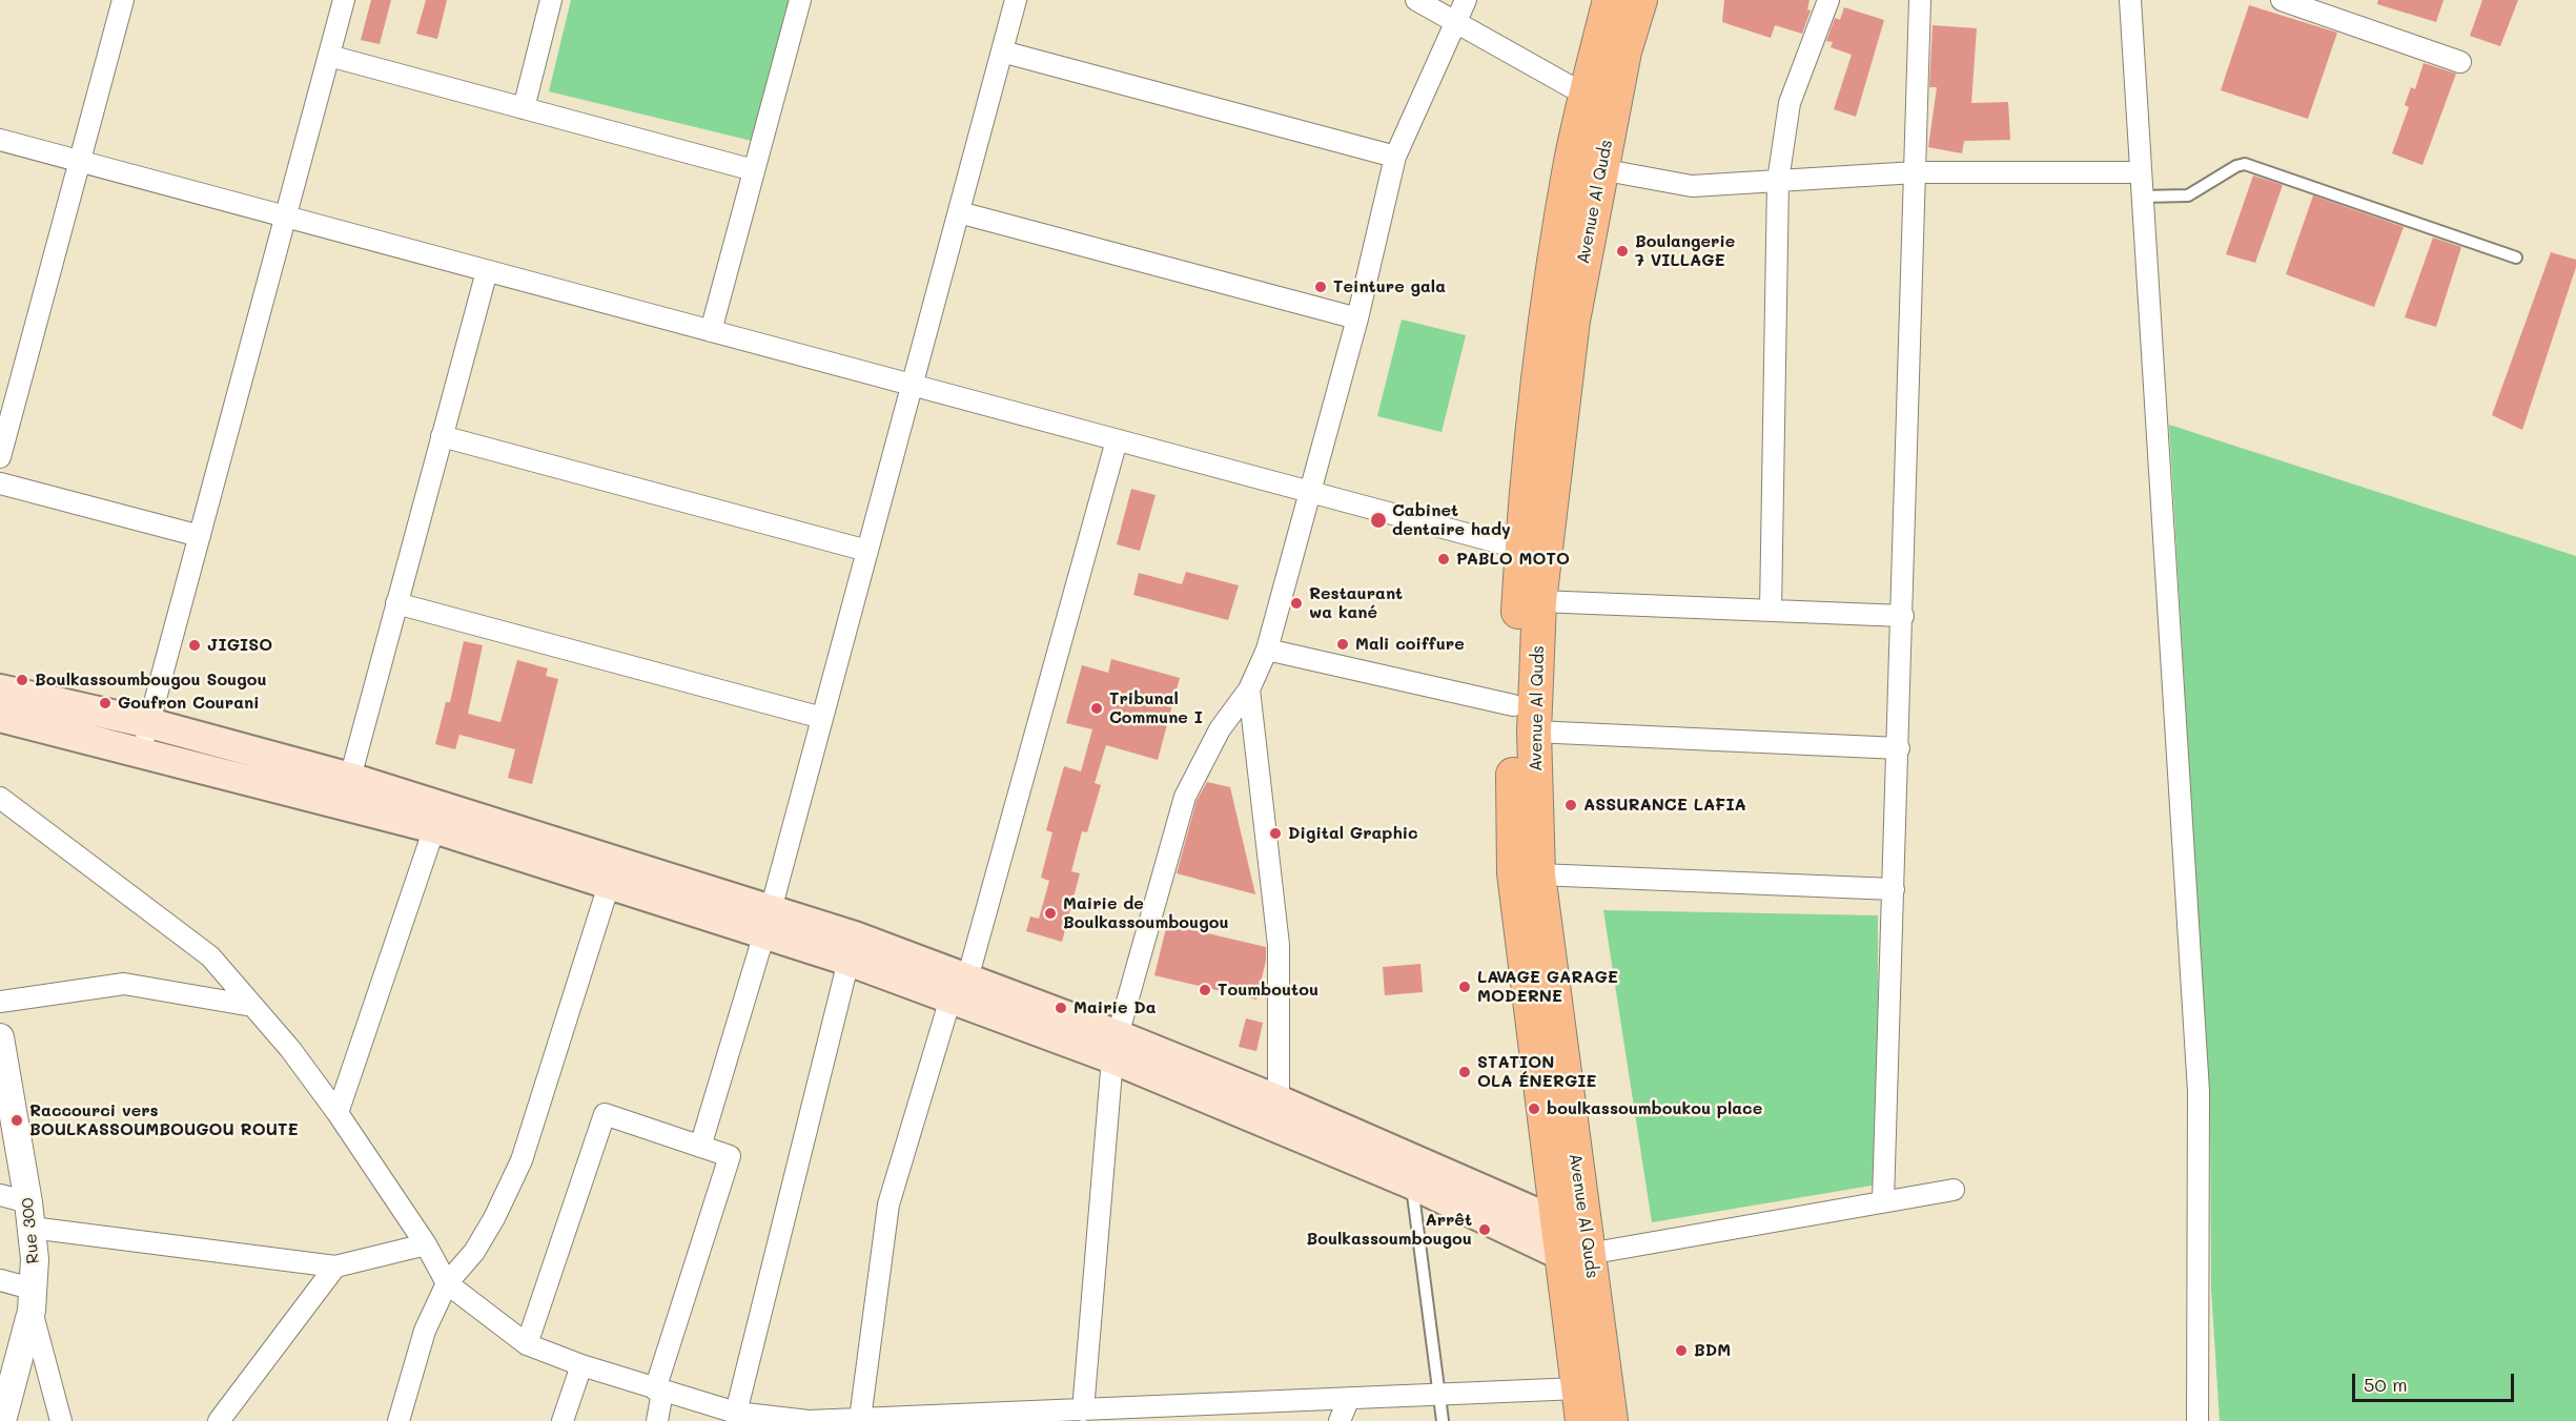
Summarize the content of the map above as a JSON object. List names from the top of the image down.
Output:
{
  "streets": {
    "main road": ["Avenue Al Quds"],
    "street": ["Rue 300"]
  },
  "places": [
    "Boulangerie 7 VILLAGE",
    "Teinture gala",
    "Cabinet dentaire hady",
    "PABLO MOTO",
    "Restaurant wa kané",
    "Mali coiffure",
    "JIGISO",
    "Boulkassoumbougou Sougou",
    "Goufron Courani",
    "Tribunal Commune I",
    "ASSURANCE LAFIA",
    "Digital Graphic",
    "Mairie de Boulkassoumbougou",
    "LAVAGE GARAGE MODERNE",
    "Toumboutou",
    "Mairie Da",
    "STATION OLA ÉNERGIE",
    "boulkassoumboukou place",
    "Raccourci vers BOULKASSOUMBOUGOU ROUTE",
    "Arrêt Boulkassoumbougou",
    "BDM"
  ],
  "scale_bar": "50 m"
}
